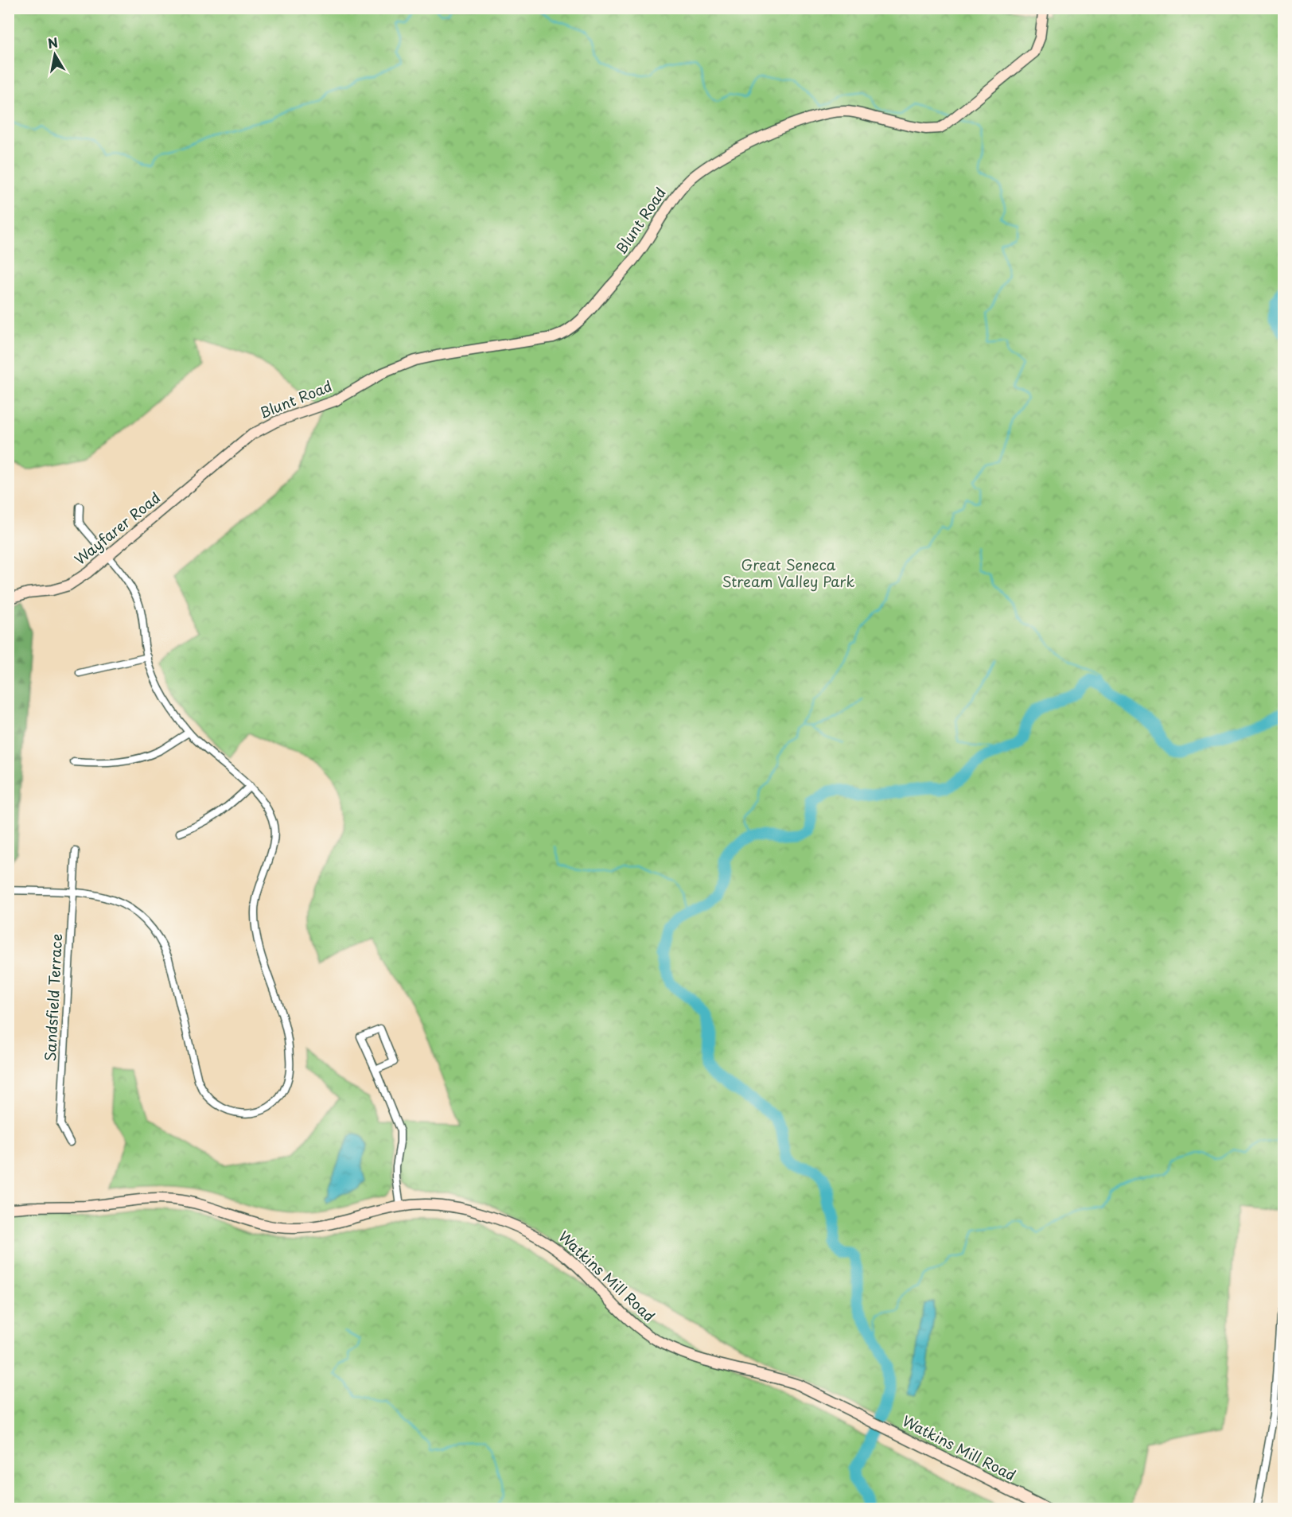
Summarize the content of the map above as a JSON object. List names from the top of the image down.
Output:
{
  "streets": {
    "street": [
      "Blunt Road",
      "Wayfarer Road",
      "Sandsfield Terrace",
      "Watkins Mill Road"
    ]
  },
  "crossings": [
    ["Blunt Road", "Wayfarer Road"]
  ],
  "parks": ["Great Seneca Stream Valley Park"],
  "north": "top"
}
